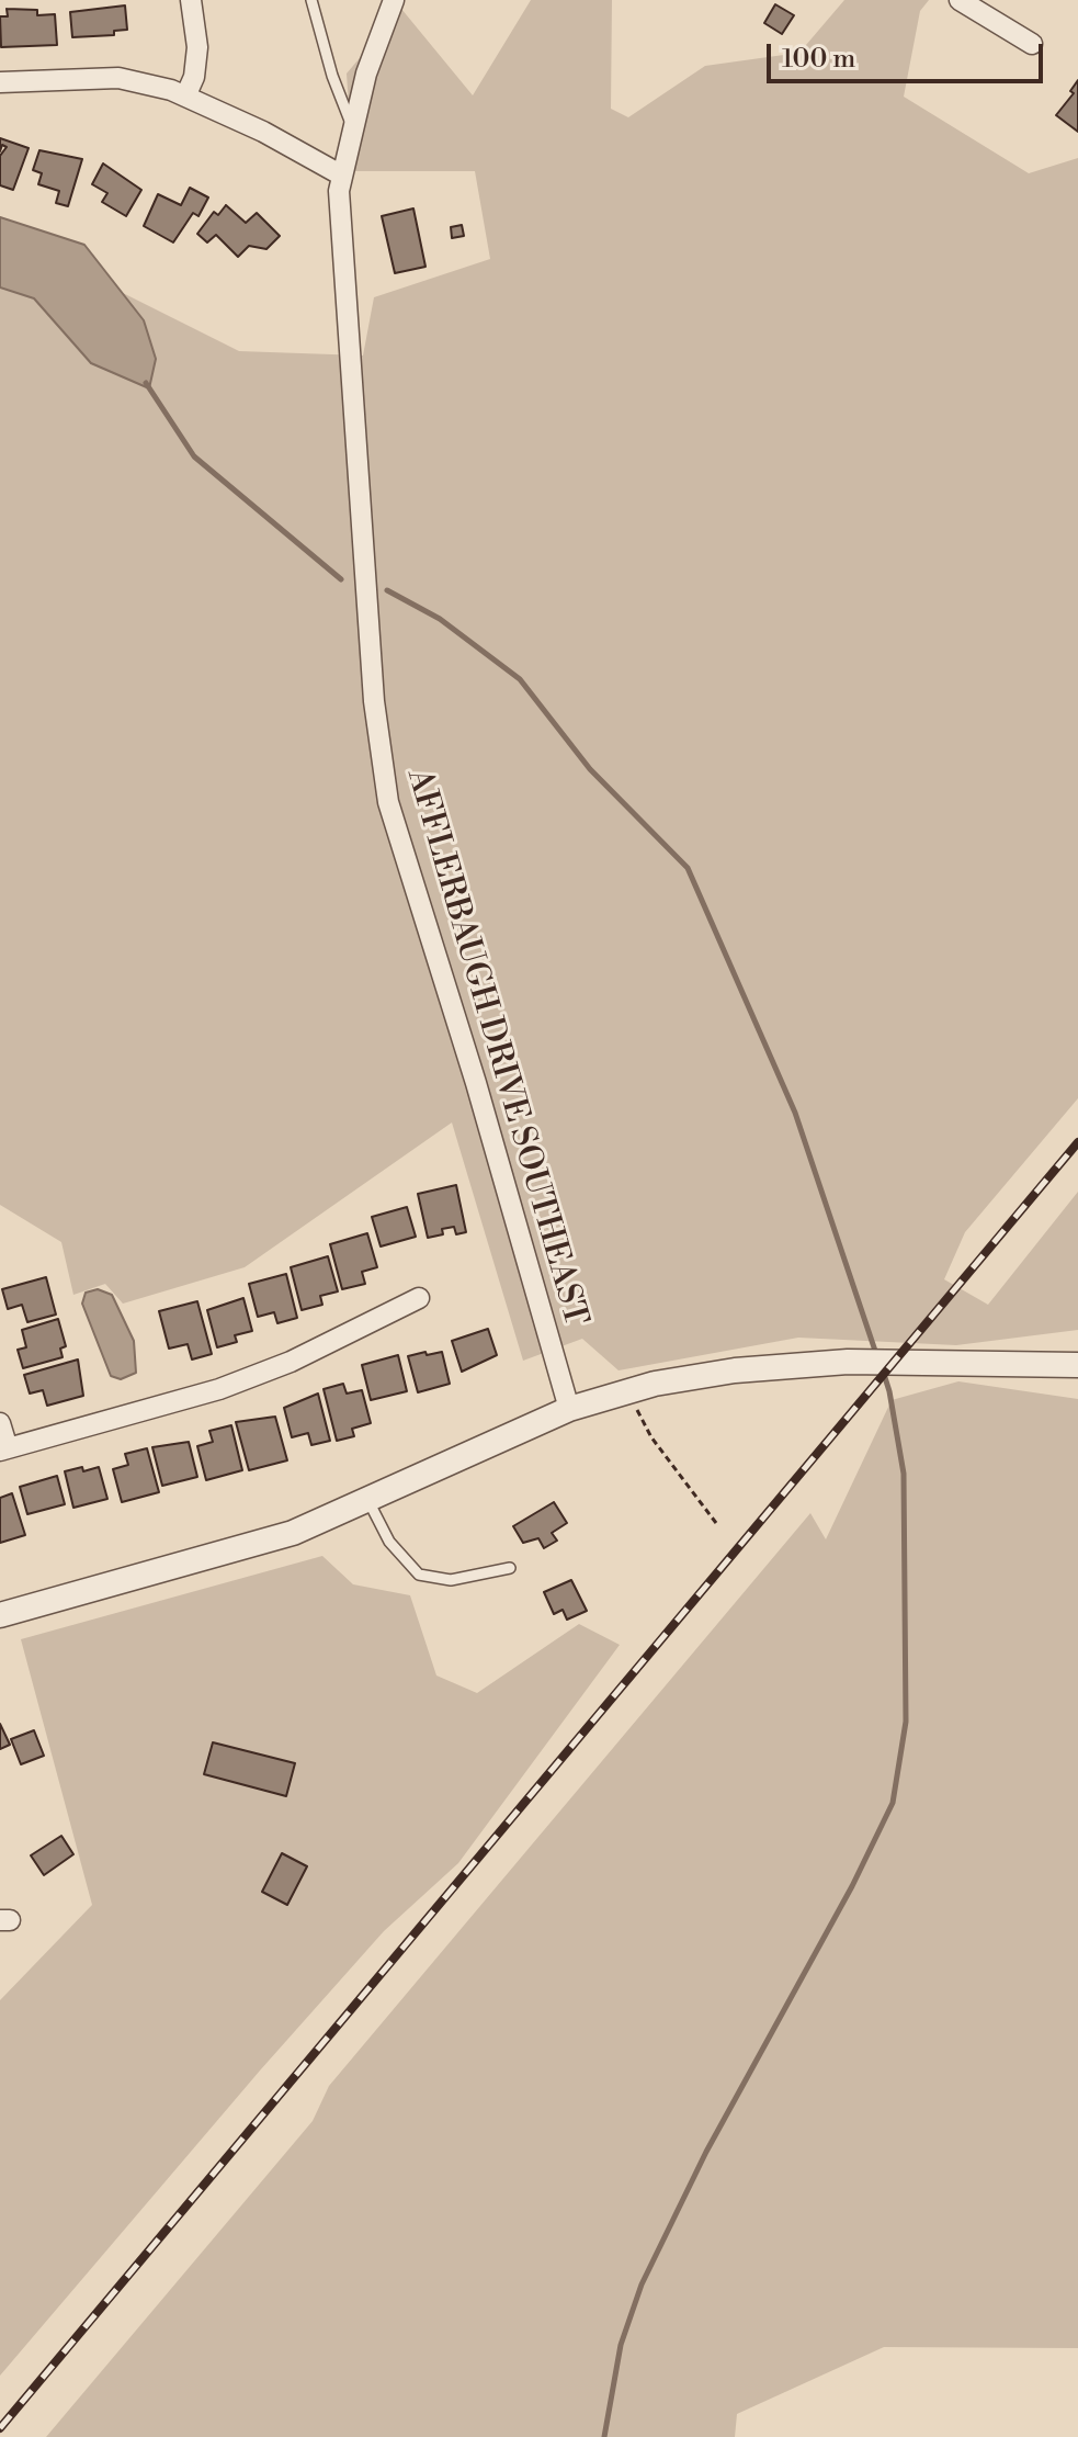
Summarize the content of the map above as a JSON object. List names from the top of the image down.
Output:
{
  "streets": {
    "street": ["AFFLERBAUGH DRIVE SOUTHEAST"]
  },
  "scale_bar": "100 m"
}
